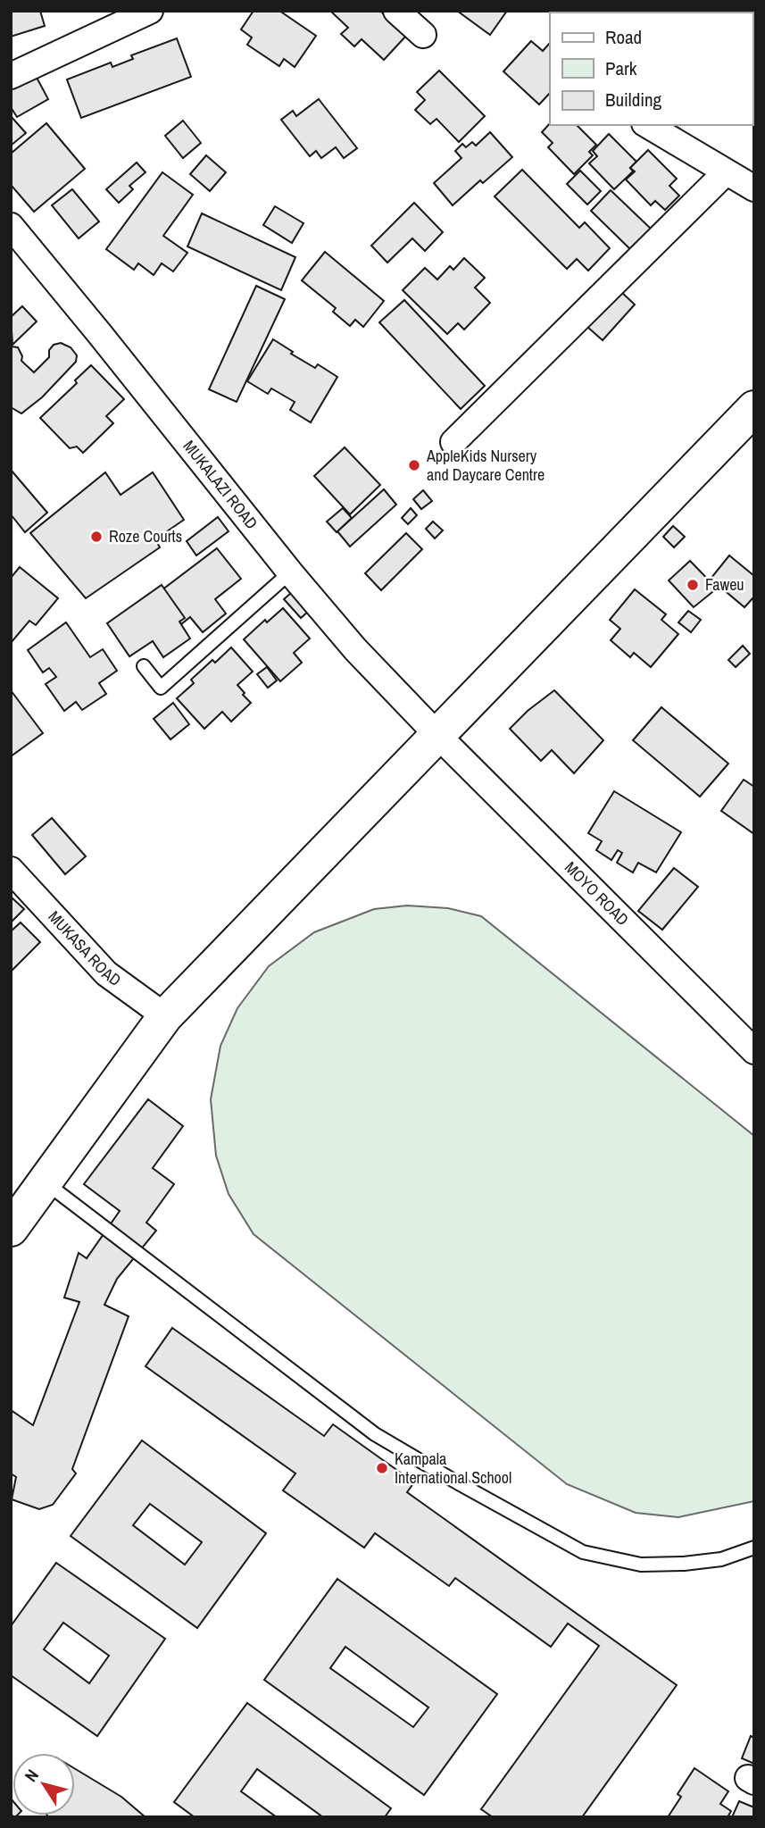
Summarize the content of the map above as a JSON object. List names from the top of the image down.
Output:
{
  "streets": {
    "street": ["MUKALAZI ROAD", "MOYO ROAD", "MUKASA ROAD"]
  },
  "crossings": [
    ["MUKALAZI ROAD", "MOYO ROAD"]
  ],
  "places": [
    "AppleKids Nursery and Daycare Centre",
    "Roze Courts",
    "Faweu",
    "Kampala International School"
  ],
  "legend": ["Road", "Park", "Building"],
  "north": "top left"
}
